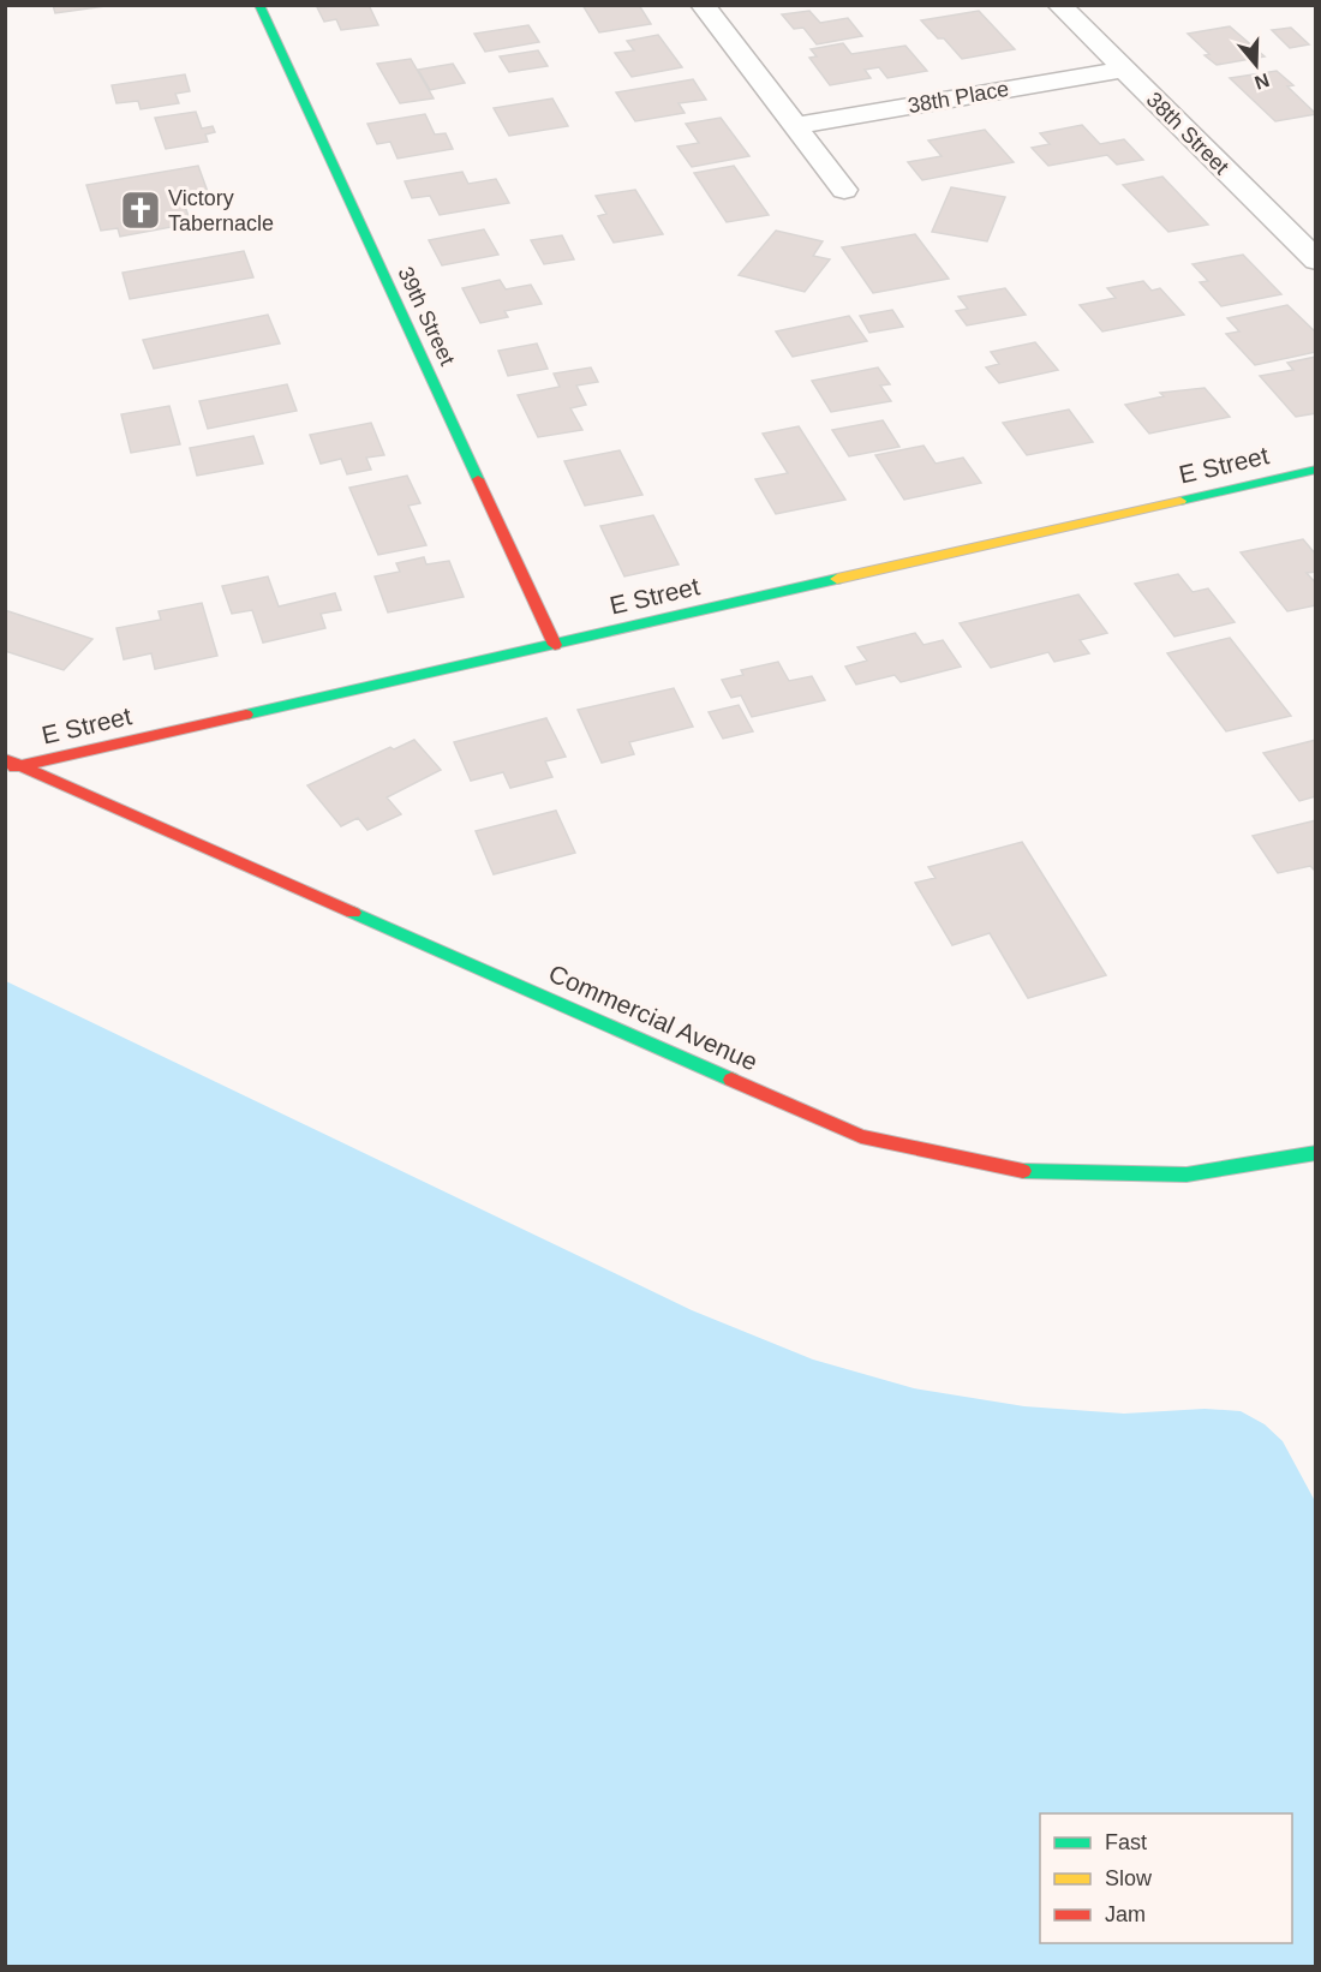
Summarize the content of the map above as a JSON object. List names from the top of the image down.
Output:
{
  "streets": {
    "street": [
      "38th Place",
      "38th Street",
      "39th Street",
      "E Street",
      "Commercial Avenue"
    ]
  },
  "crossings": [
    ["38th Place", "38th Street"],
    ["39th Street", "E Street"],
    ["E Street", "Commercial Avenue"]
  ],
  "places": {
    "church": ["Victory Tabernacle"]
  },
  "legend": ["Fast", "Slow", "Jam"],
  "north": "bottom"
}
